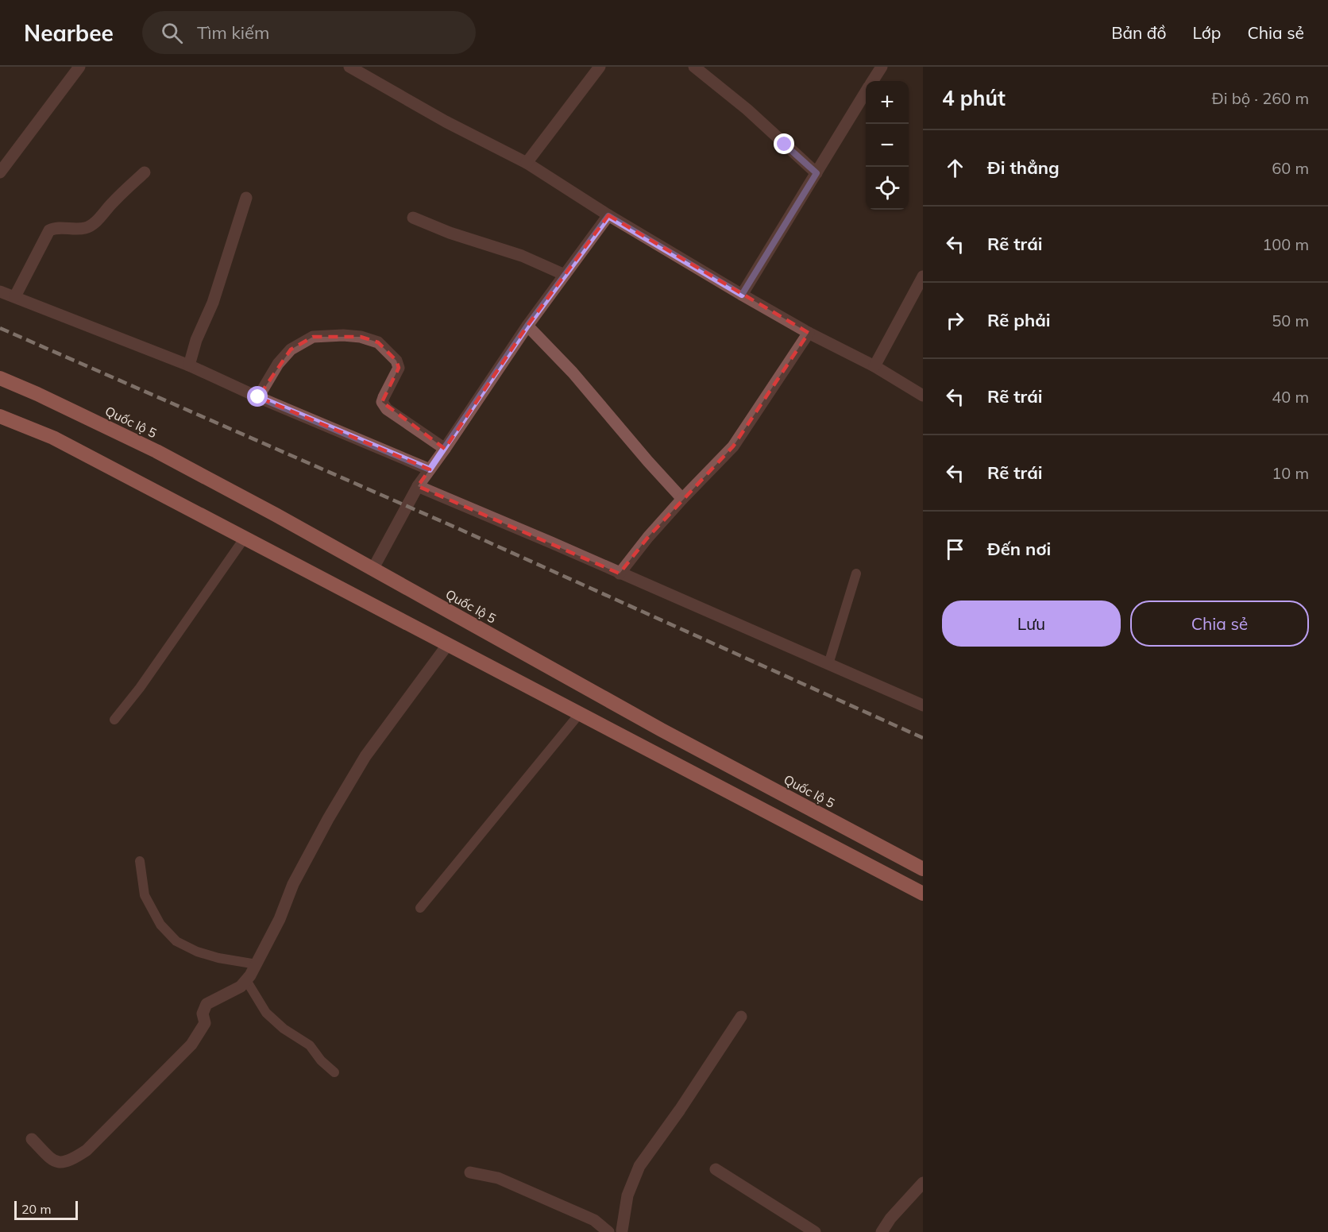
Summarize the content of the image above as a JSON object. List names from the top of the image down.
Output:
{
  "streets": {
    "highway": ["Quốc lộ 5"]
  },
  "scale_bar": "20 m",
  "page": {
    "header": "Nearbee",
    "search": "Tìm kiếm",
    "nav": ["Bản đồ", "Lớp", "Chia sẻ"],
    "heading": ["4 phút", "Đi bộ · 260 m"],
    "map_buttons": ["+", "−"],
    "list": [
      ["Đi thẳng", "60 m"],
      ["Rẽ trái", "100 m"],
      ["Rẽ phải", "50 m"],
      ["Rẽ trái", "40 m"],
      ["Rẽ trái", "10 m"],
      "Đến nơi"
    ],
    "buttons": ["Lưu", "Chia sẻ"],
    "scale": "20 m"
  }
}
